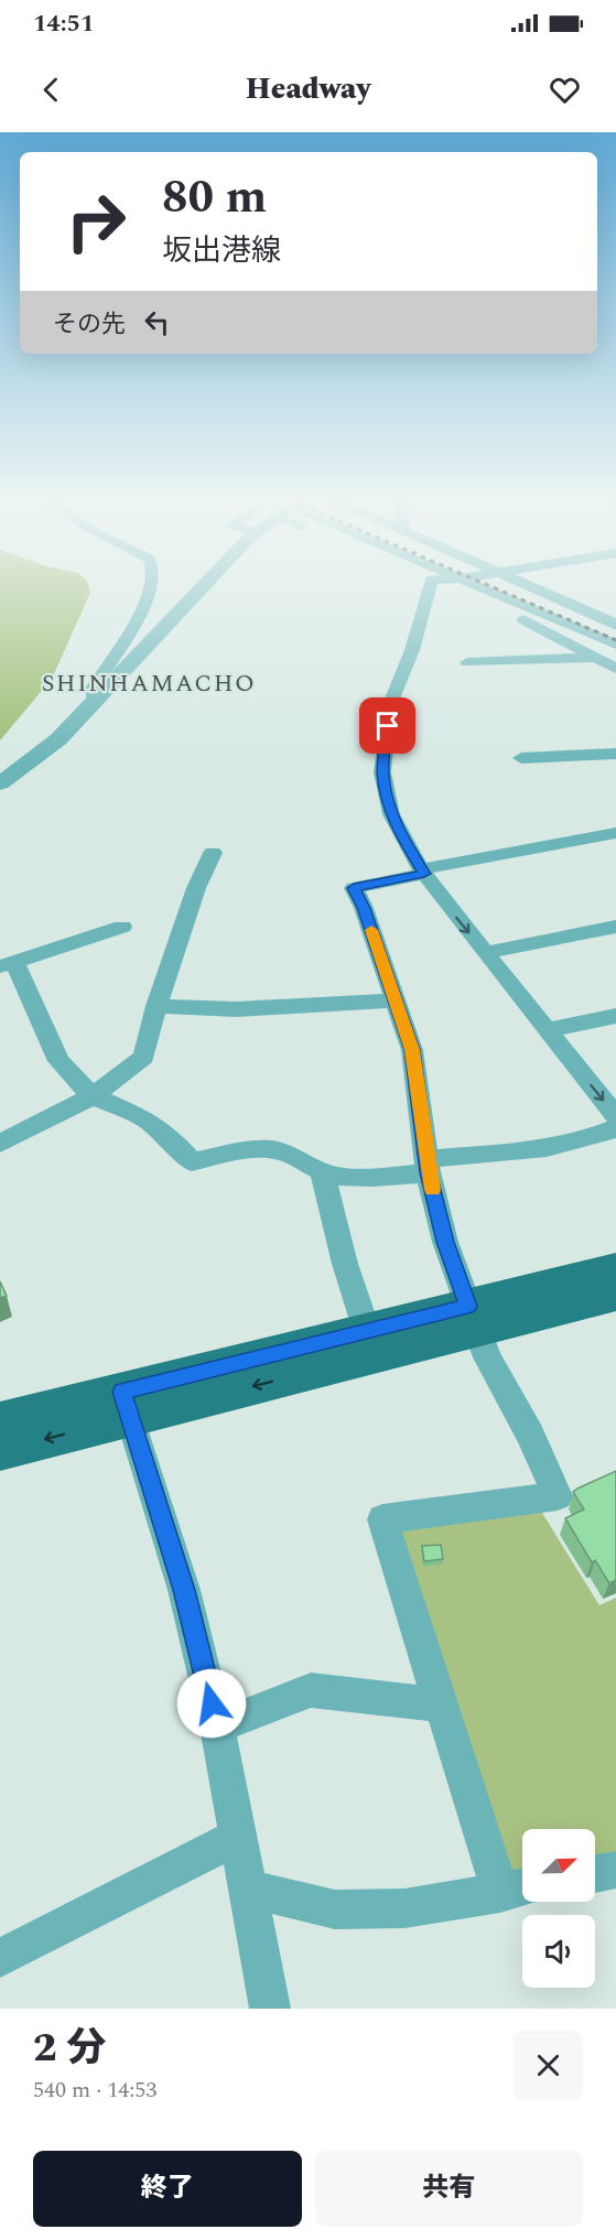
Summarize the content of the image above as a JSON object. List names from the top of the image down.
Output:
{
  "districts": ["SHINHAMACHO"],
  "north": "top right",
  "page": {
    "status": "14:51",
    "header": "Headway",
    "turn": ["80 m", "坂出港線"],
    "then": "その先",
    "heading": ["2 分", "540 m · 14:53"],
    "buttons": ["終了", "共有"]
  }
}
